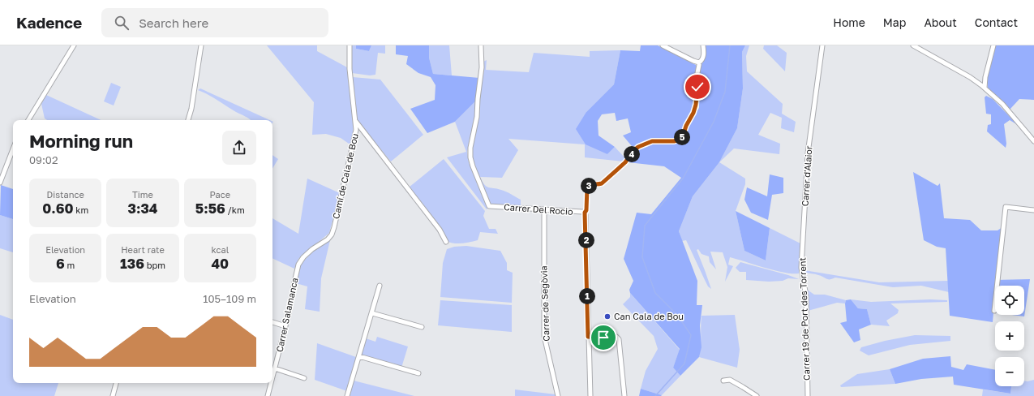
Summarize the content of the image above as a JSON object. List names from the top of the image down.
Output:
{
  "streets": {
    "street": [
      "Camí de Cala de Bou",
      "Carrer d'Alaior",
      "Carrer Del Rocio",
      "Carrer de Segòvia",
      "Carrer Salamanca",
      "Carrer 19 de Port des Torrent"
    ]
  },
  "crossings": [
    ["Camí de Cala de Bou", "Carrer Salamanca"],
    ["Carrer d'Alaior", "Carrer 19 de Port des Torrent"],
    ["Carrer Del Rocio", "Carrer de Segòvia"]
  ],
  "places": ["Can Cala de Bou"],
  "page": {
    "header": "Kadence",
    "search": "Search here",
    "nav": [
      "Home",
      "Map",
      "About",
      "Contact"
    ],
    "heading": ["Morning run", "09:02"],
    "pins": [
      "5",
      "4",
      "3",
      "2",
      "1"
    ],
    "stats": [
      ["Distance", "0.60 km"],
      ["Time", "3:34"],
      ["Pace", "5:56 /km"],
      ["Elevation", "6 m"],
      ["Heart rate", "136 bpm"],
      ["kcal", "40"]
    ],
    "map_buttons": ["+", "−"],
    "chart": ["Elevation", "105–109 m"]
  }
}
